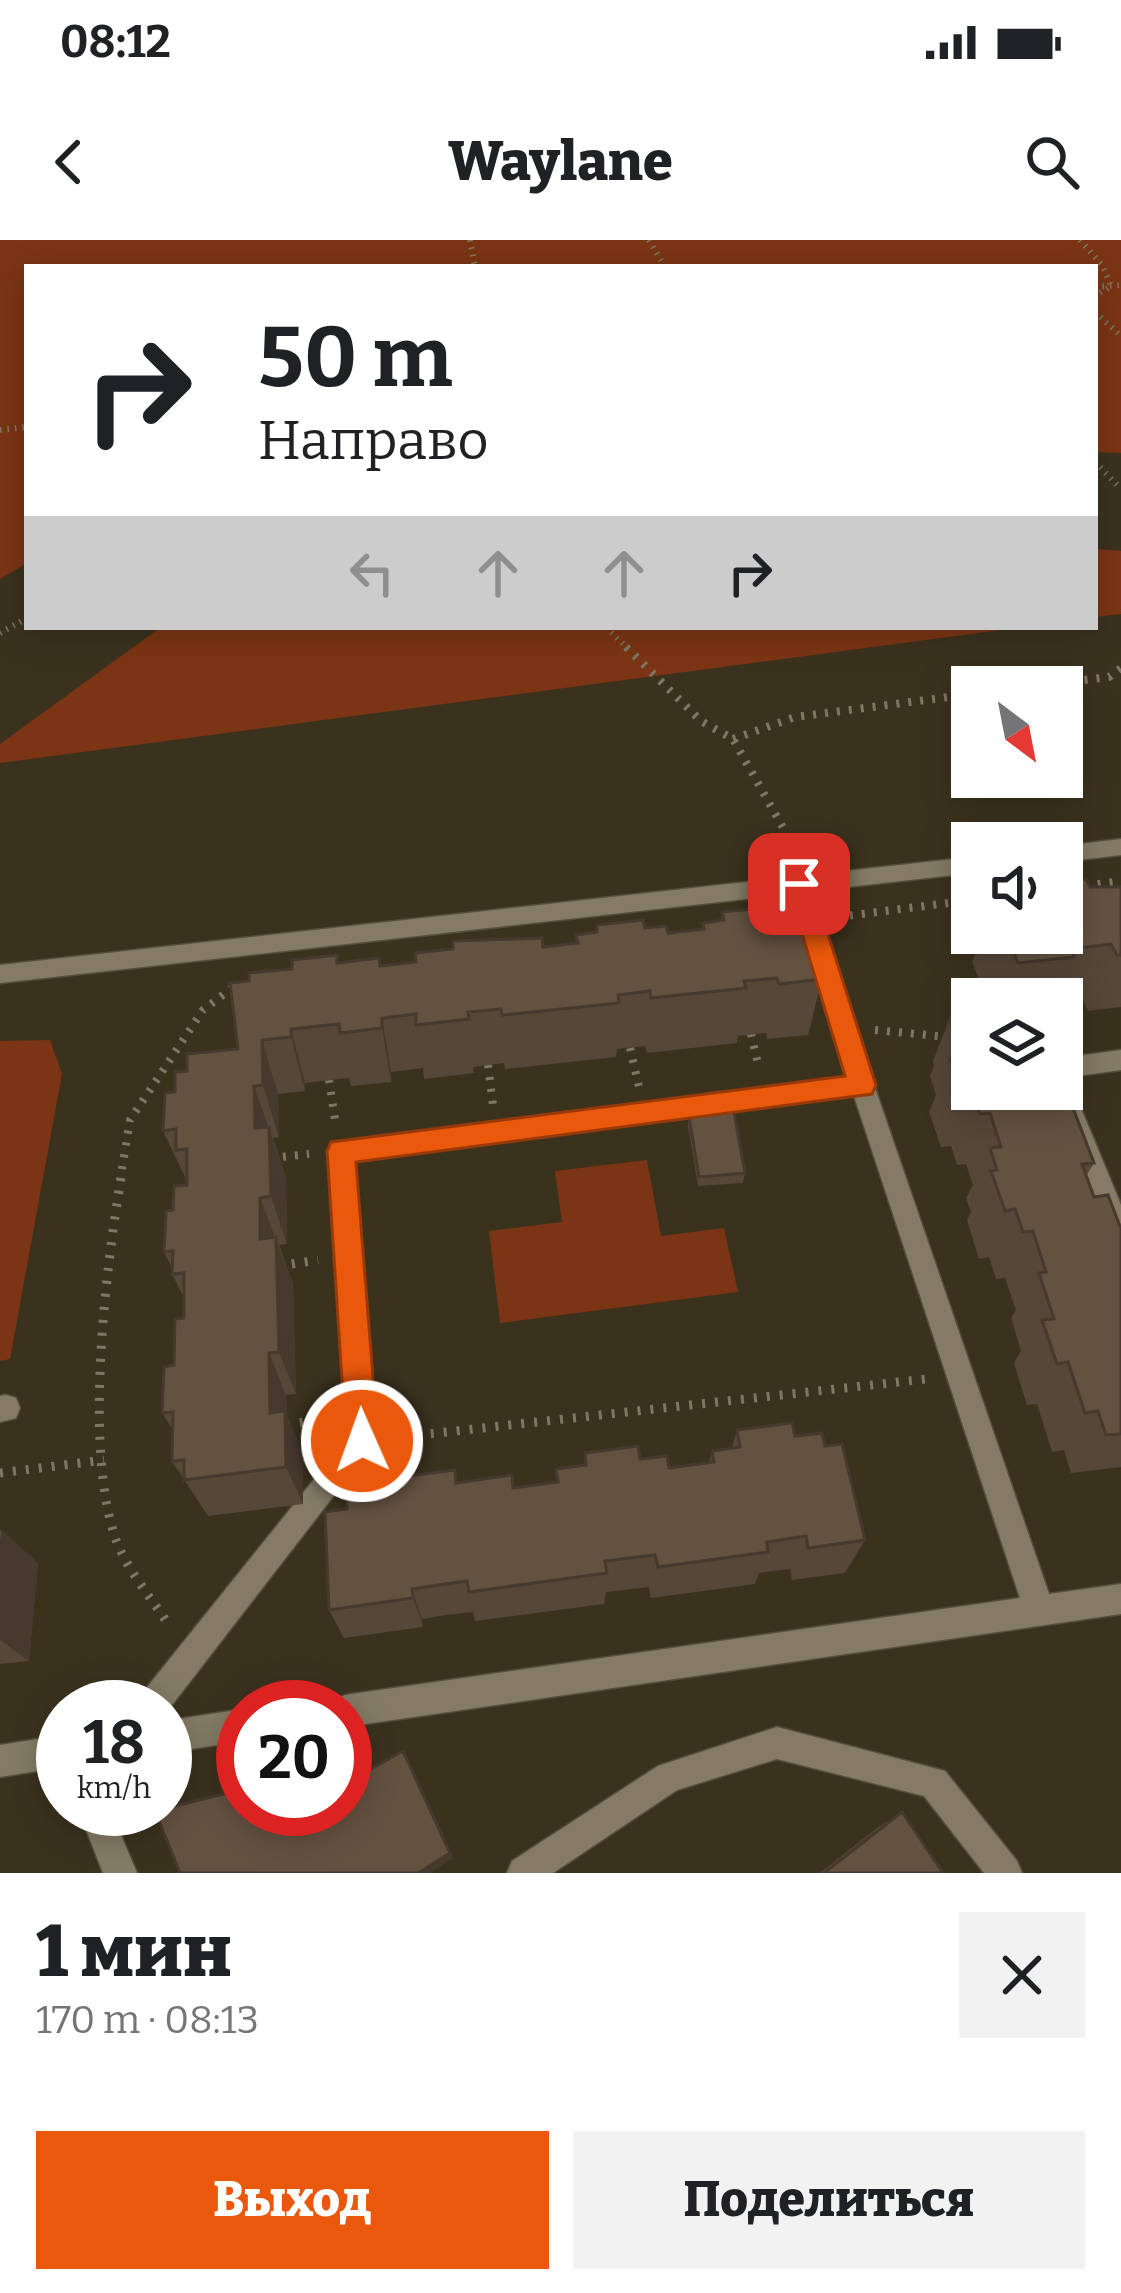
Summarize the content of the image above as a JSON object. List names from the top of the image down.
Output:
{
  "north": "bottom right",
  "page": {
    "status": "08:12",
    "header": "Waylane",
    "turn": ["50 m", "Направо"],
    "speed": "18 km/h",
    "limit": "20",
    "heading": ["1 мин", "170 m · 08:13"],
    "buttons": ["Выход", "Поделиться"]
  }
}
